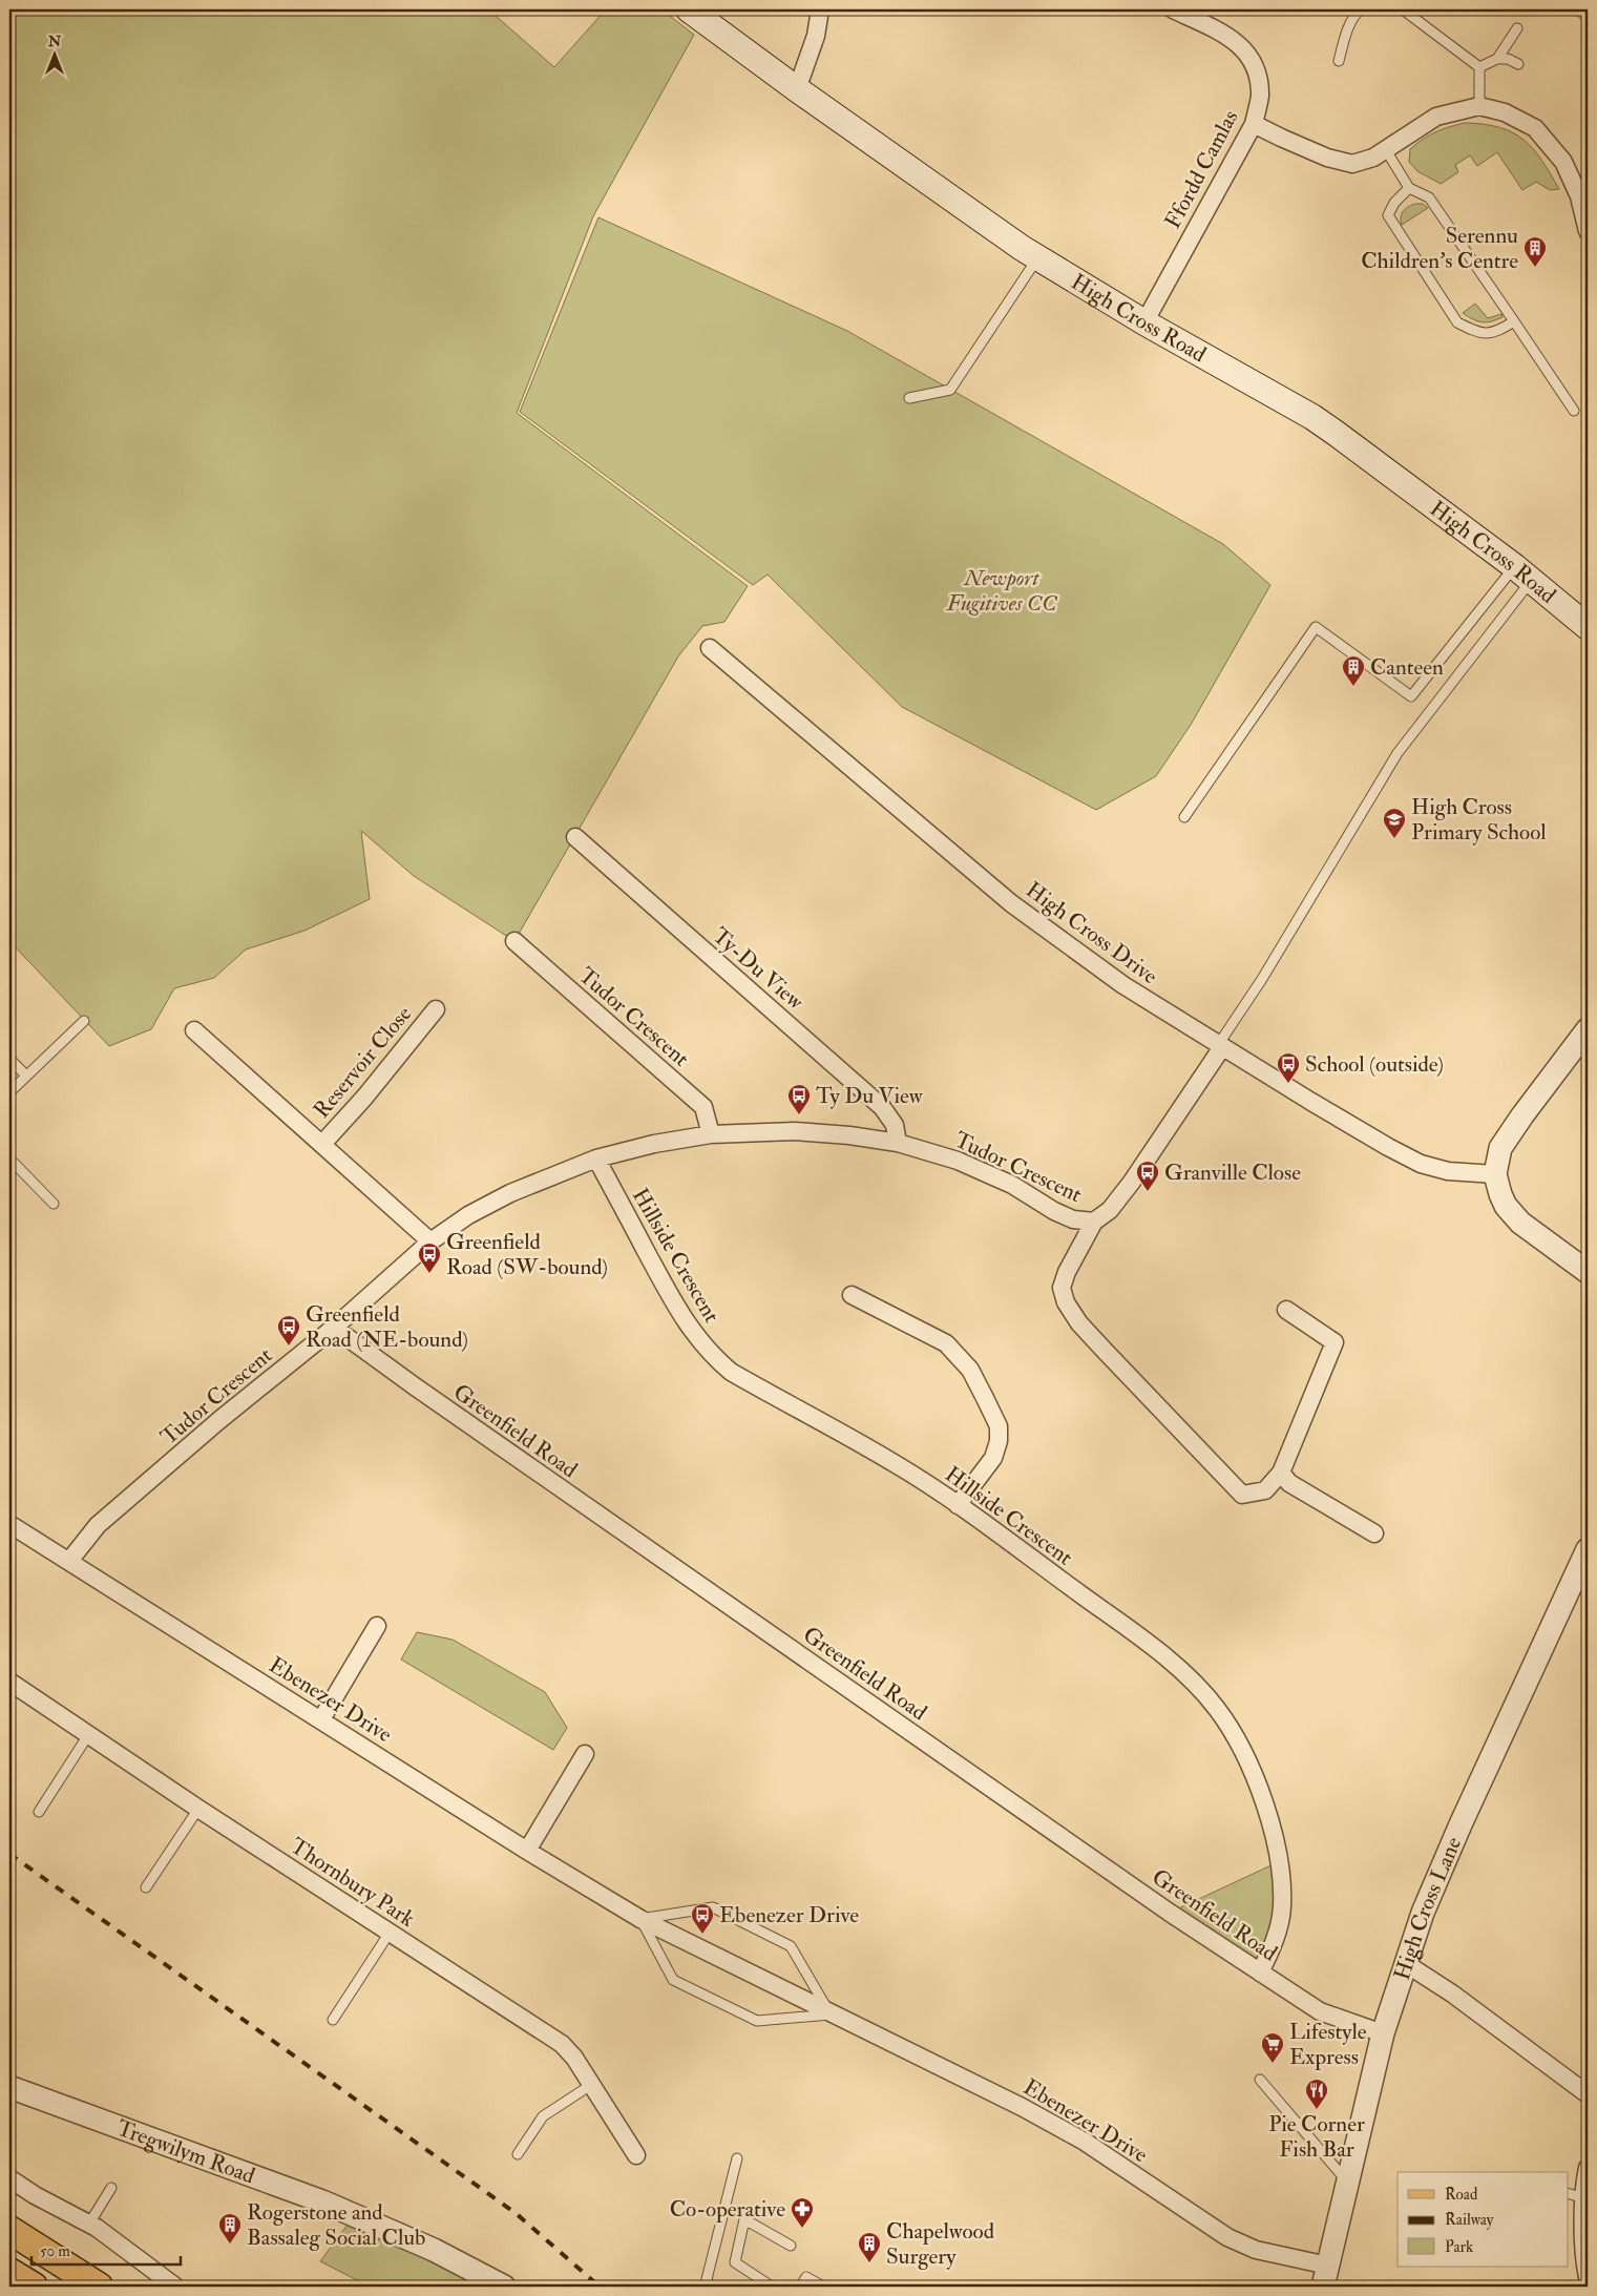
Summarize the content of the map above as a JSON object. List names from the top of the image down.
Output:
{
  "streets": {
    "main road": ["High Cross Road"],
    "street": [
      "Ffordd Camlas",
      "High Cross Drive",
      "Ty-Du View",
      "Tudor Crescent",
      "Reservoir Close",
      "Hillside Crescent",
      "Greenfield Road",
      "Ebenezer Drive",
      "Thornbury Park",
      "High Cross Lane",
      "Tregwilym Road"
    ]
  },
  "crossings": [
    ["Ffordd Camlas", "High Cross Road"],
    ["High Cross Drive", "Tudor Crescent"],
    ["Ty-Du View", "Tudor Crescent"],
    ["Tudor Crescent", "Reservoir Close"],
    ["Tudor Crescent", "Hillside Crescent"],
    ["Tudor Crescent", "Greenfield Road"],
    ["Tudor Crescent", "Ebenezer Drive"],
    ["Hillside Crescent", "Greenfield Road"],
    ["Greenfield Road", "High Cross Lane"],
    ["Ebenezer Drive", "High Cross Lane"]
  ],
  "parks": ["Newport Fugitives CC"],
  "places": {
    "building": [
      "Serennu Children's Centre",
      "Canteen",
      "Rogerstone and Bassaleg Social Club",
      "Chapelwood Surgery"
    ],
    "school or university": ["High Cross Primary School"],
    "bus stop": [
      "School (outside)",
      "Ty Du View",
      "Granville Close",
      "Greenfield Road (SW-bound)",
      "Greenfield Road (NE-bound)",
      "Ebenezer Drive"
    ],
    "supermarket": ["Lifestyle Express"],
    "restaurant": ["Pie Corner Fish Bar"],
    "pharmacy": ["Co-operative"]
  },
  "legend": ["Road", "Railway", "Park"],
  "scale_bar": "50 m",
  "north": "top"
}
